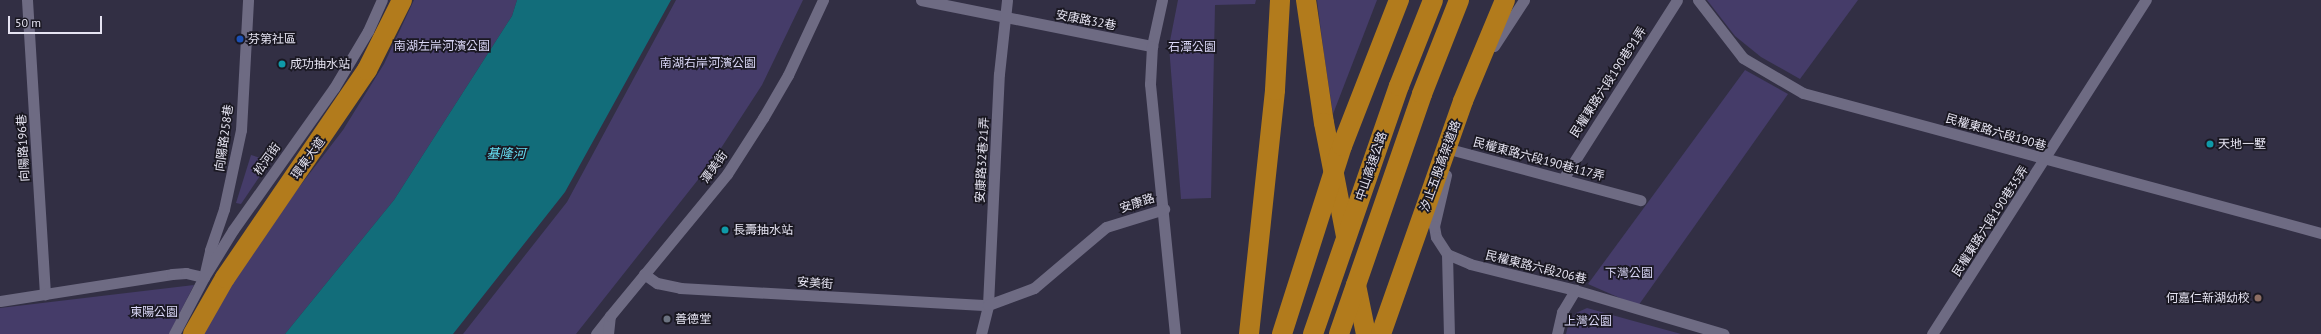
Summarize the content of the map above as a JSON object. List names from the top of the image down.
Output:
{
  "streets": {
    "highway": ["環東大道", "中山高速公路", "汐止五股高架道路"],
    "street": [
      "安康路32巷",
      "民權東路六段190巷91弄",
      "民權東路六段190巷",
      "向陽路258巷",
      "向陽路196巷",
      "松河街",
      "民權東路六段190巷117弄",
      "安康路32巷21弄",
      "潭美街",
      "安康路",
      "民權東路六段190巷35弄",
      "民權東路六段206巷",
      "安美街"
    ]
  },
  "crossings": [
    ["安康路32巷", "安康路32巷21弄"],
    ["安康路32巷", "安康路"],
    ["民權東路六段190巷91弄", "民權東路六段190巷117弄"],
    ["民權東路六段190巷", "民權東路六段190巷35弄"],
    ["向陽路258巷", "松河街"],
    ["安康路32巷21弄", "安康路"],
    ["安康路32巷21弄", "安美街"],
    ["潭美街", "安美街"],
    ["安康路", "安美街"]
  ],
  "water": ["基隆河"],
  "parks": [
    "南湖左岸河濱公園",
    "石潭公園",
    "南湖右岸河濱公園",
    "下灣公園",
    "東陽公園",
    "上灣公園"
  ],
  "places": [
    "芬第社區",
    "成功抽水站",
    "天地一墅",
    "長壽抽水站",
    "何嘉仁新湖幼校",
    "善德堂"
  ],
  "scale_bar": "50 m"
}
